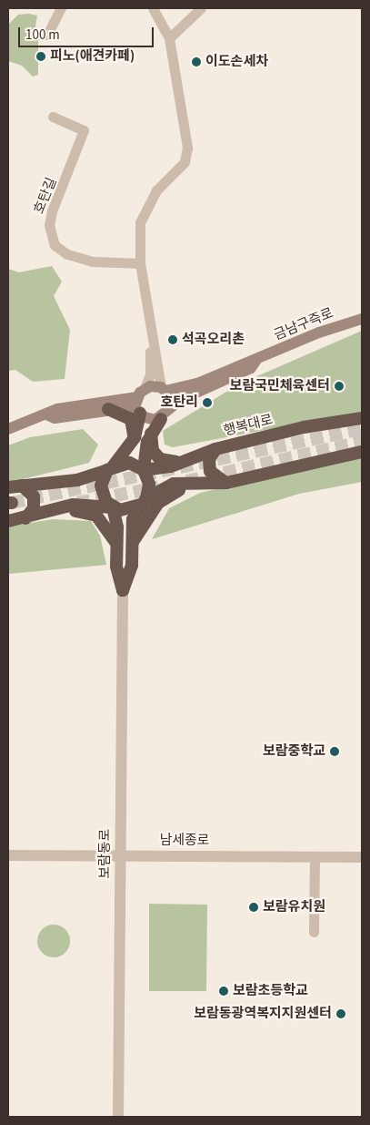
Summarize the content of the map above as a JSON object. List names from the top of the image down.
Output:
{
  "streets": {
    "highway": ["행복대로"],
    "main road": ["금남구즉로"],
    "street": ["호탄길", "남세종로", "보람동로"]
  },
  "crossings": [
    ["남세종로", "보람동로"]
  ],
  "places": [
    "피노(애견카페)",
    "이도손세차",
    "석곡오리촌",
    "보람국민체육센터",
    "호탄리",
    "보람중학교",
    "보람유치원",
    "보람초등학교",
    "보람동광역복지지원센터"
  ],
  "scale_bar": "100 m"
}
